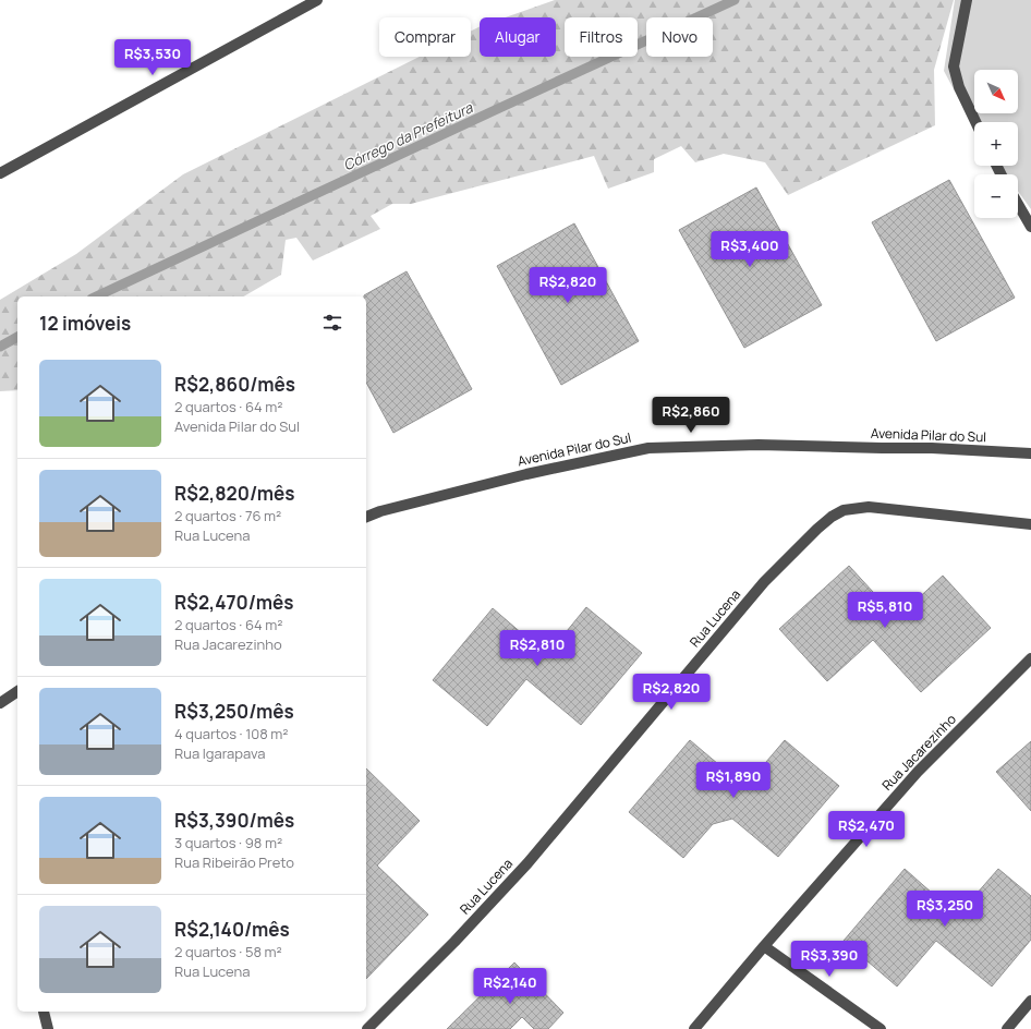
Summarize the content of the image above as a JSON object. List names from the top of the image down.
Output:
{
  "streets": {
    "street": ["Avenida Pilar do Sul", "Rua Lucena", "Rua Jacarezinho"]
  },
  "water": ["Córrego da Prefeitura"],
  "north": "bottom right",
  "page": {
    "chip": [
      "Comprar",
      "Alugar",
      "Filtros",
      "Novo"
    ],
    "price": [
      "R$3,530",
      "R$3,400",
      "R$2,820",
      "R$2,860",
      "R$5,810",
      "R$2,810",
      "R$2,820",
      "R$1,890",
      "R$2,470",
      "R$3,250",
      "R$3,390",
      "R$2,140"
    ],
    "map_buttons": ["+", "−"],
    "heading": "12 imóveis",
    "list": [
      {
        "name": "R$2,860/mês",
        "note": "2 quartos · 64 m² · Avenida Pilar do Sul"
      },
      {
        "name": "R$2,820/mês",
        "note": "2 quartos · 76 m² · Rua Lucena"
      },
      {
        "name": "R$2,470/mês",
        "note": "2 quartos · 64 m² · Rua Jacarezinho"
      },
      {
        "name": "R$3,250/mês",
        "note": "4 quartos · 108 m² · Rua Igarapava"
      },
      {
        "name": "R$3,390/mês",
        "note": "3 quartos · 98 m² · Rua Ribeirão Preto"
      },
      {
        "name": "R$2,140/mês",
        "note": "2 quartos · 58 m² · Rua Lucena"
      }
    ]
  }
}
